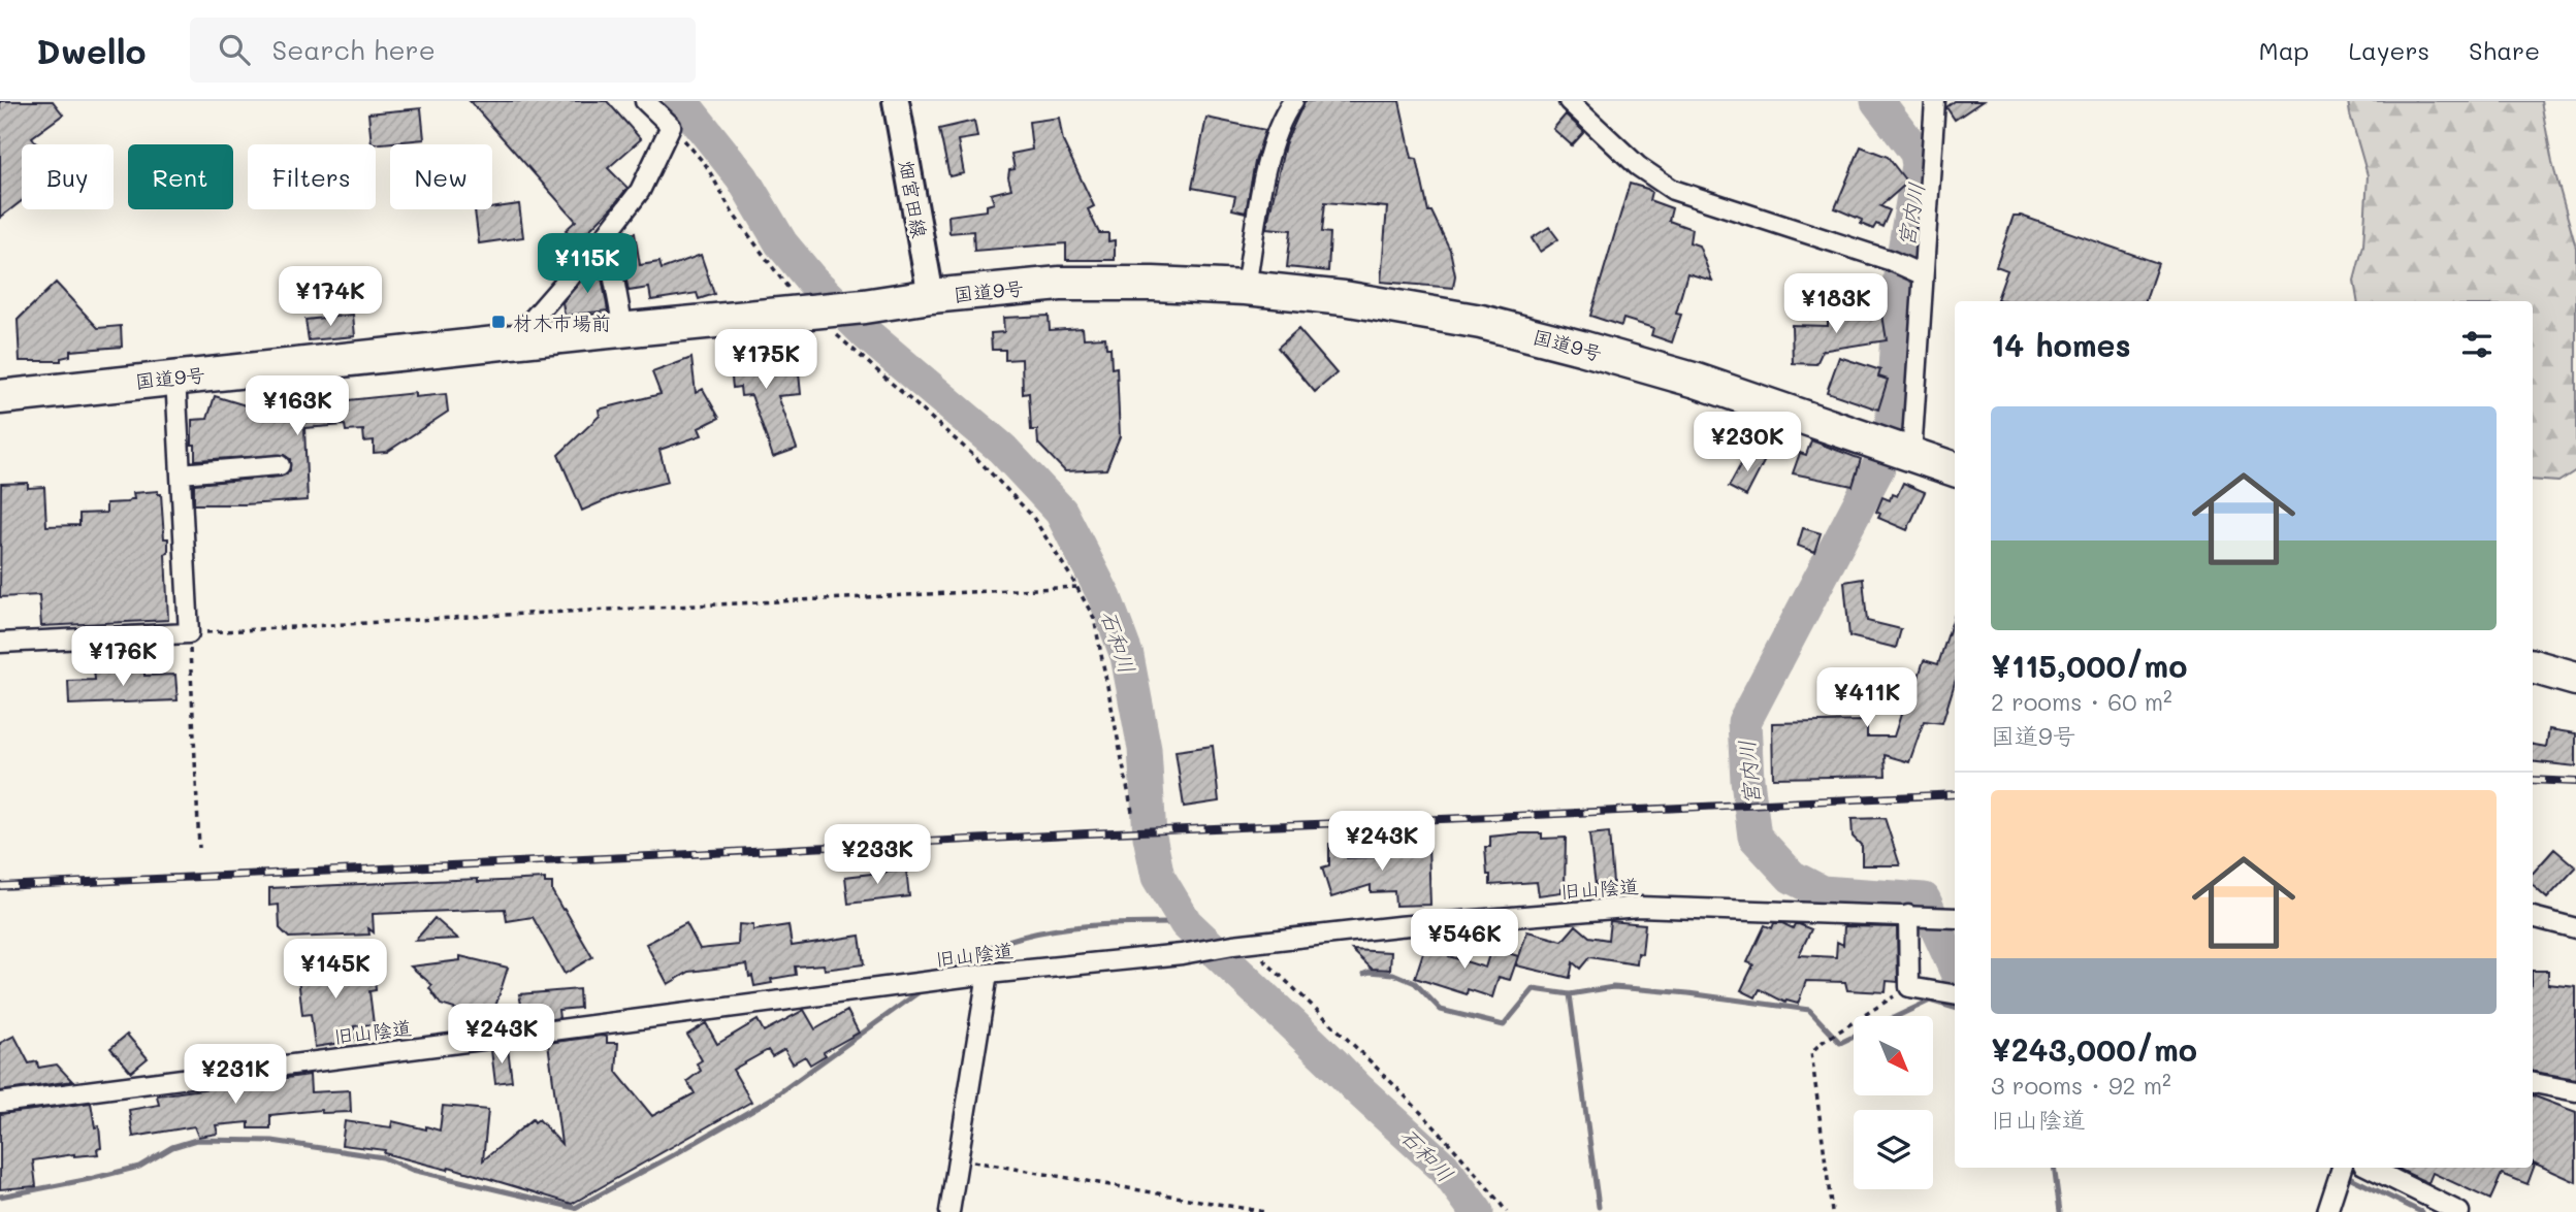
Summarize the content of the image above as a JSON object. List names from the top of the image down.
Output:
{
  "streets": {
    "highway": ["国道9号"],
    "main road": ["畑宮田線"],
    "street": ["旧山陰道"]
  },
  "crossings": [
    ["畑宮田線", "国道9号"]
  ],
  "water": ["宮内川", "石和川"],
  "places": {
    "transit": ["材木市場前"]
  },
  "north": "bottom right",
  "page": {
    "header": "Dwello",
    "search": "Search here",
    "nav": ["Map", "Layers", "Share"],
    "chip": [
      "Buy",
      "Rent",
      "Filters",
      "New"
    ],
    "price": [
      "¥115K",
      "¥174K",
      "¥183K",
      "¥175K",
      "¥163K",
      "¥230K",
      "¥176K",
      "¥411K",
      "¥243K",
      "¥233K",
      "¥546K",
      "¥145K",
      "¥243K",
      "¥231K"
    ],
    "heading": "14 homes",
    "list": [
      {
        "name": "¥115,000/mo",
        "note": "2 rooms · 60 m² · 国道9号"
      },
      {
        "name": "¥243,000/mo",
        "note": "3 rooms · 92 m² · 旧山陰道"
      }
    ]
  }
}
